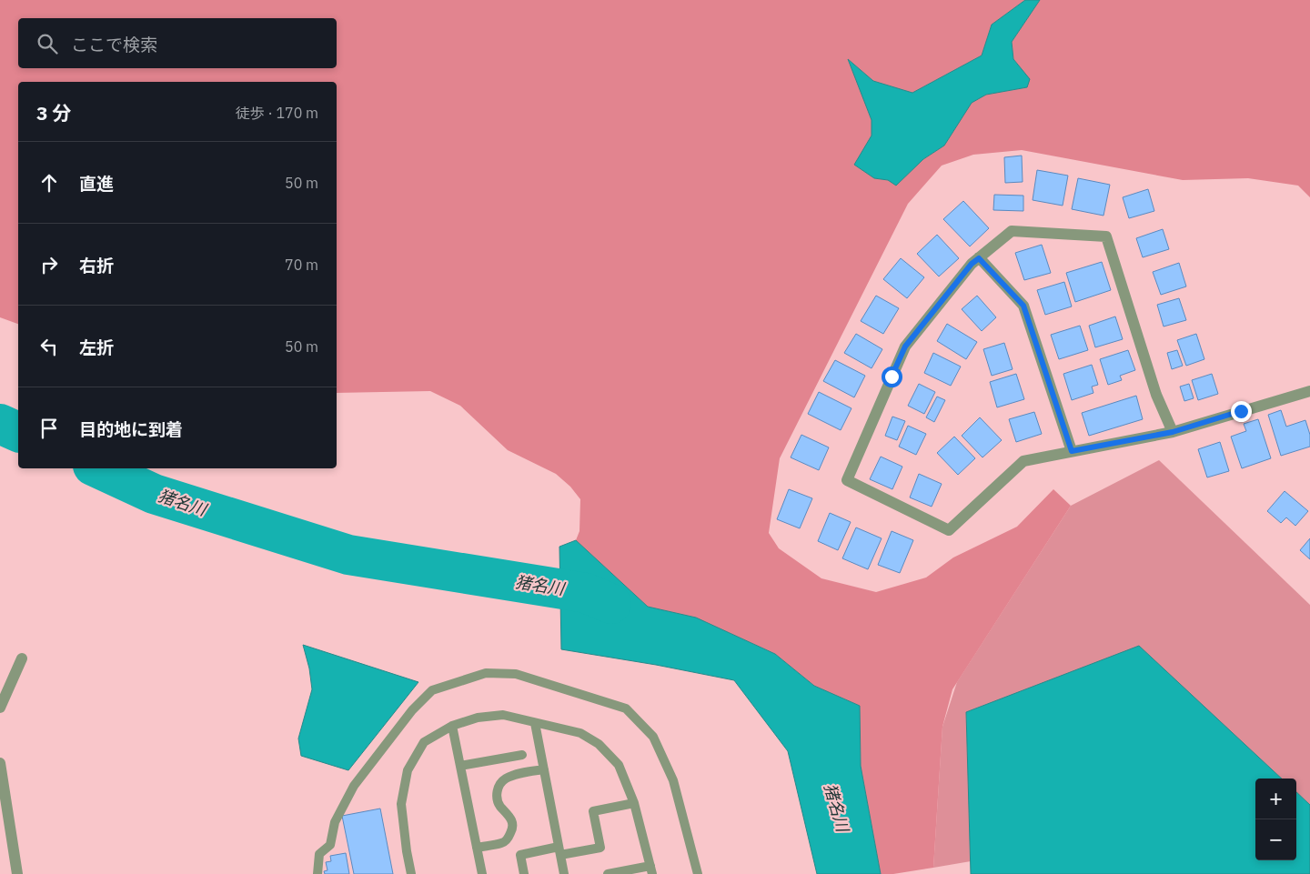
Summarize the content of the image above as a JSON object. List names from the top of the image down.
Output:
{
  "water": ["猪名川"],
  "page": {
    "search": "ここで検索",
    "heading": ["3 分", "徒歩 · 170 m"],
    "list": [
      ["直進", "50 m"],
      ["右折", "70 m"],
      ["左折", "50 m"],
      "目的地に到着"
    ],
    "map_buttons": ["+", "−"]
  }
}
